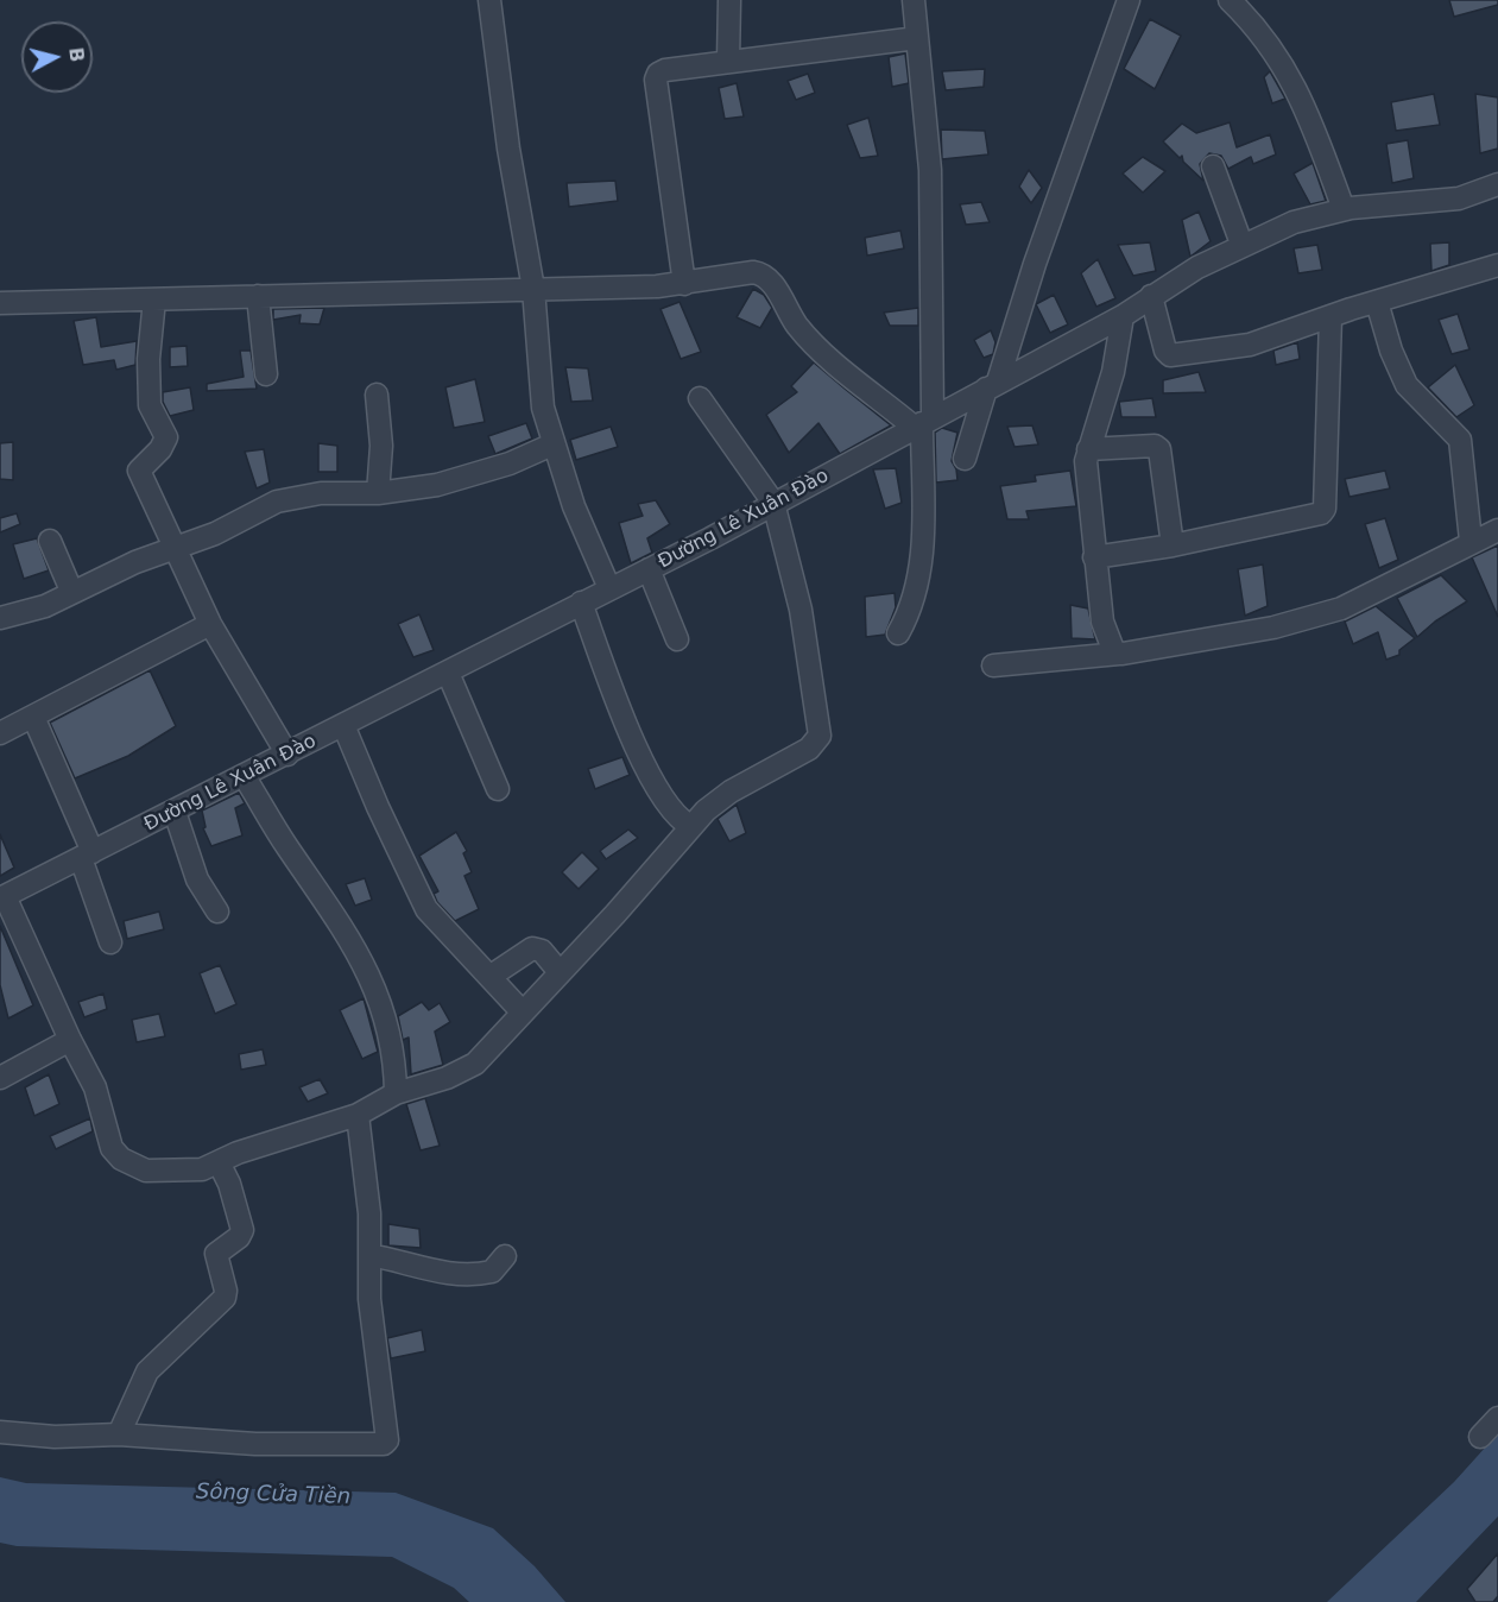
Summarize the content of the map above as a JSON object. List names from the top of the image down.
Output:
{
  "streets": {
    "street": ["Đường Lê Xuân Đào"]
  },
  "water": ["Sông Cửa Tiền"],
  "north": "right"
}
